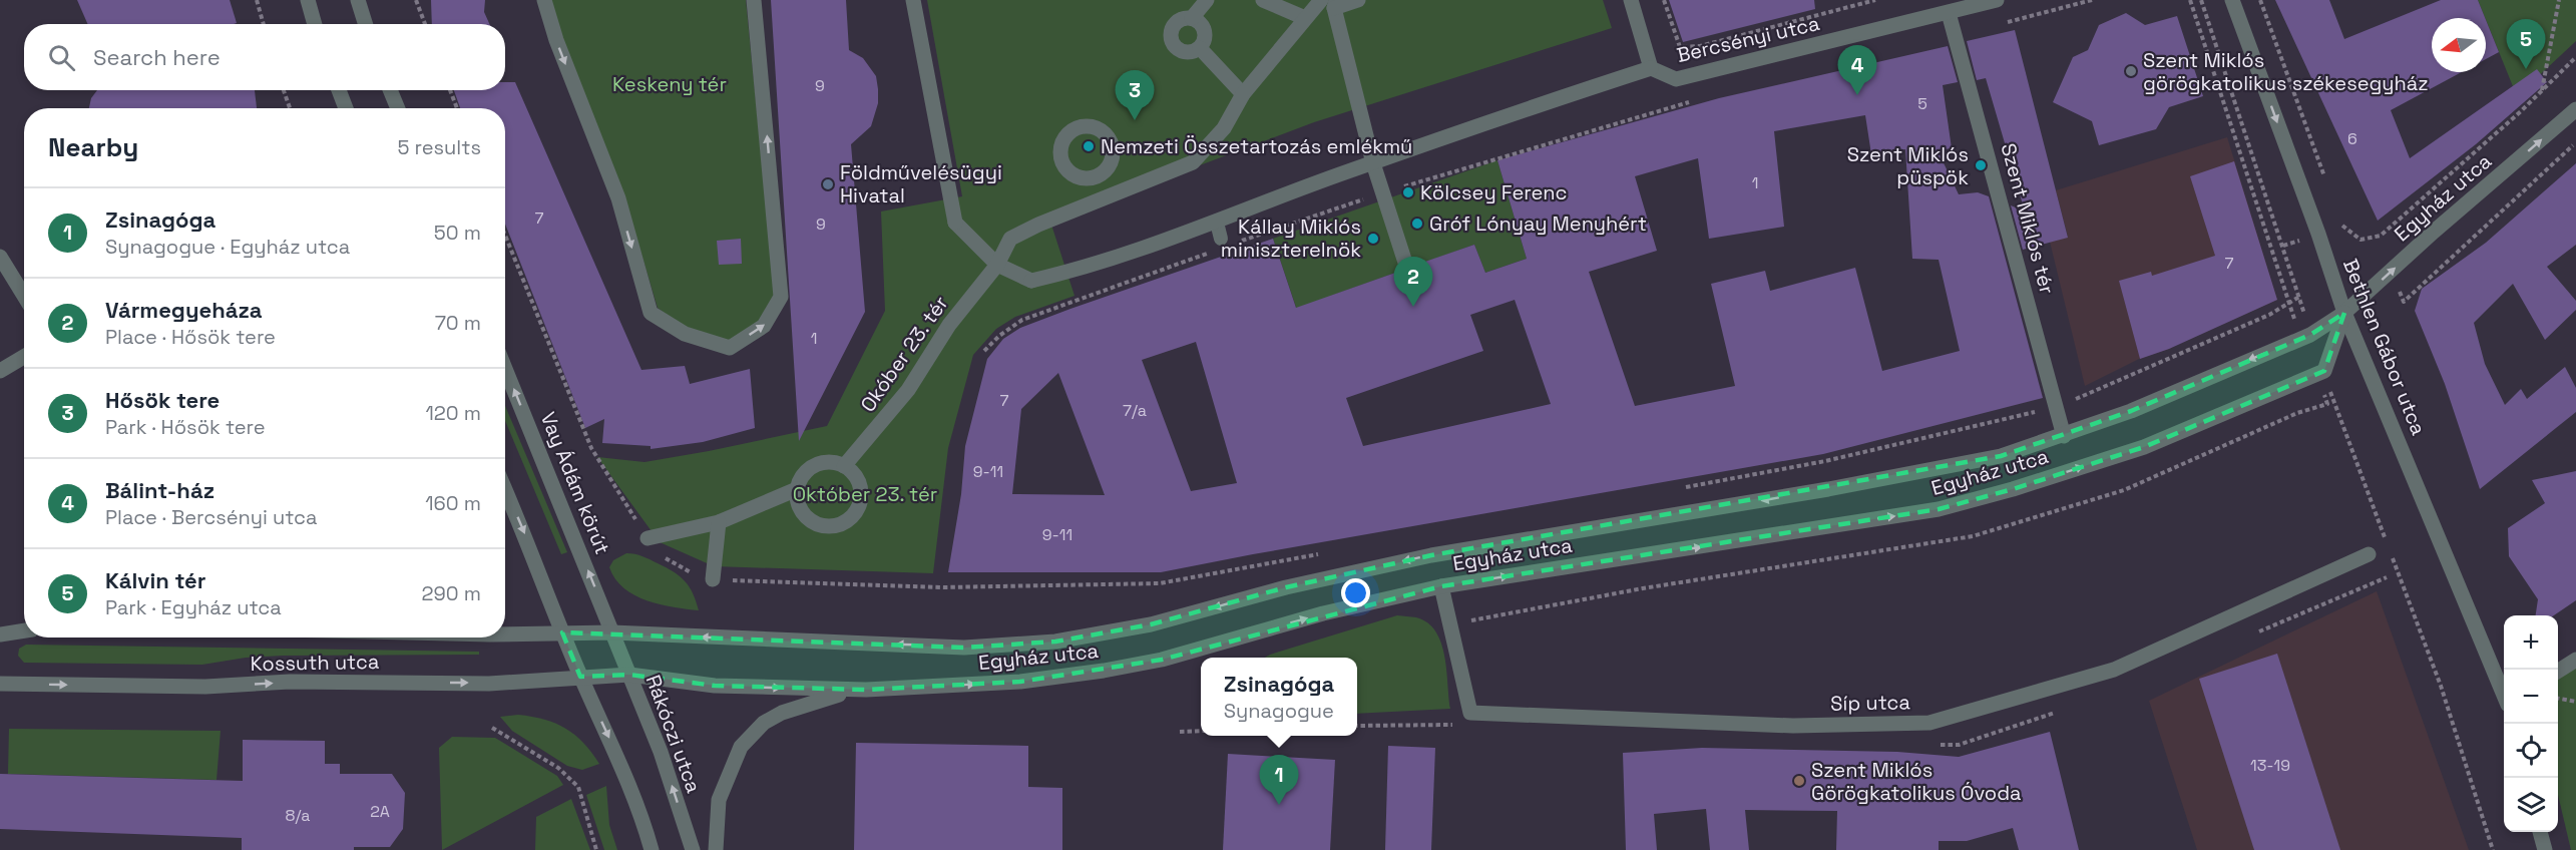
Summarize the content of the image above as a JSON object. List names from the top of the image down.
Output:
{
  "streets": {
    "street": [
      "Bercsényi utca",
      "Egyház utca",
      "Szent Miklós tér",
      "Bethlen Gábor utca",
      "Okóber 23. tér",
      "Vay Ádám körút",
      "Kossuth utca",
      "Síp utca",
      "Rákóczi utca"
    ]
  },
  "crossings": [
    ["Bercsényi utca", "Szent Miklós tér"],
    ["Egyház utca", "Szent Miklós tér"],
    ["Egyház utca", "Bethlen Gábor utca"],
    ["Egyház utca", "Vay Ádám körút"],
    ["Egyház utca", "Kossuth utca"],
    ["Egyház utca", "Síp utca"],
    ["Egyház utca", "Rákóczi utca"],
    ["Vay Ádám körút", "Kossuth utca"],
    ["Vay Ádám körút", "Rákóczi utca"],
    ["Kossuth utca", "Rákóczi utca"]
  ],
  "one_way": ["Bethlen Gábor utca", "Kossuth utca"],
  "parks": ["Keskeny tér", "Október 23. tér"],
  "places": [
    "Szent Miklós görögkatolikus székesegyház",
    "Nemzeti Összetartozás emlékmű",
    "Szent Miklós püspök",
    "Földművelésügyi Hivatal",
    "Kölcsey Ferenc",
    "Gróf Lónyay Menyhért",
    "Kállay Miklós miniszterelnök",
    "Szent Miklós Görögkatolikus Óvoda"
  ],
  "house_numbers": [
    "9",
    "5",
    "6",
    "1",
    "7",
    "9",
    "7",
    "1",
    "7",
    "7/a",
    "9-11",
    "9-11",
    "13-19",
    "2A",
    "8/a"
  ],
  "north": "left",
  "page": {
    "pins": [
      "5",
      "4",
      "3",
      "2",
      "1"
    ],
    "search": "Search here",
    "heading": ["Nearby", "5 results"],
    "list": [
      {
        "mark": "1",
        "name": "Zsinagóga",
        "note": "Synagogue · Egyház utca",
        "value": "50 m"
      },
      {
        "mark": "2",
        "name": "Vármegyeháza",
        "note": "Place · Hősök tere",
        "value": "70 m"
      },
      {
        "mark": "3",
        "name": "Hősök tere",
        "note": "Park · Hősök tere",
        "value": "120 m"
      },
      {
        "mark": "4",
        "name": "Bálint-ház",
        "note": "Place · Bercsényi utca",
        "value": "160 m"
      },
      {
        "mark": "5",
        "name": "Kálvin tér",
        "note": "Park · Egyház utca",
        "value": "290 m"
      }
    ],
    "map_buttons": ["+", "−"],
    "popup": ["Zsinagóga", "Synagogue"]
  }
}
